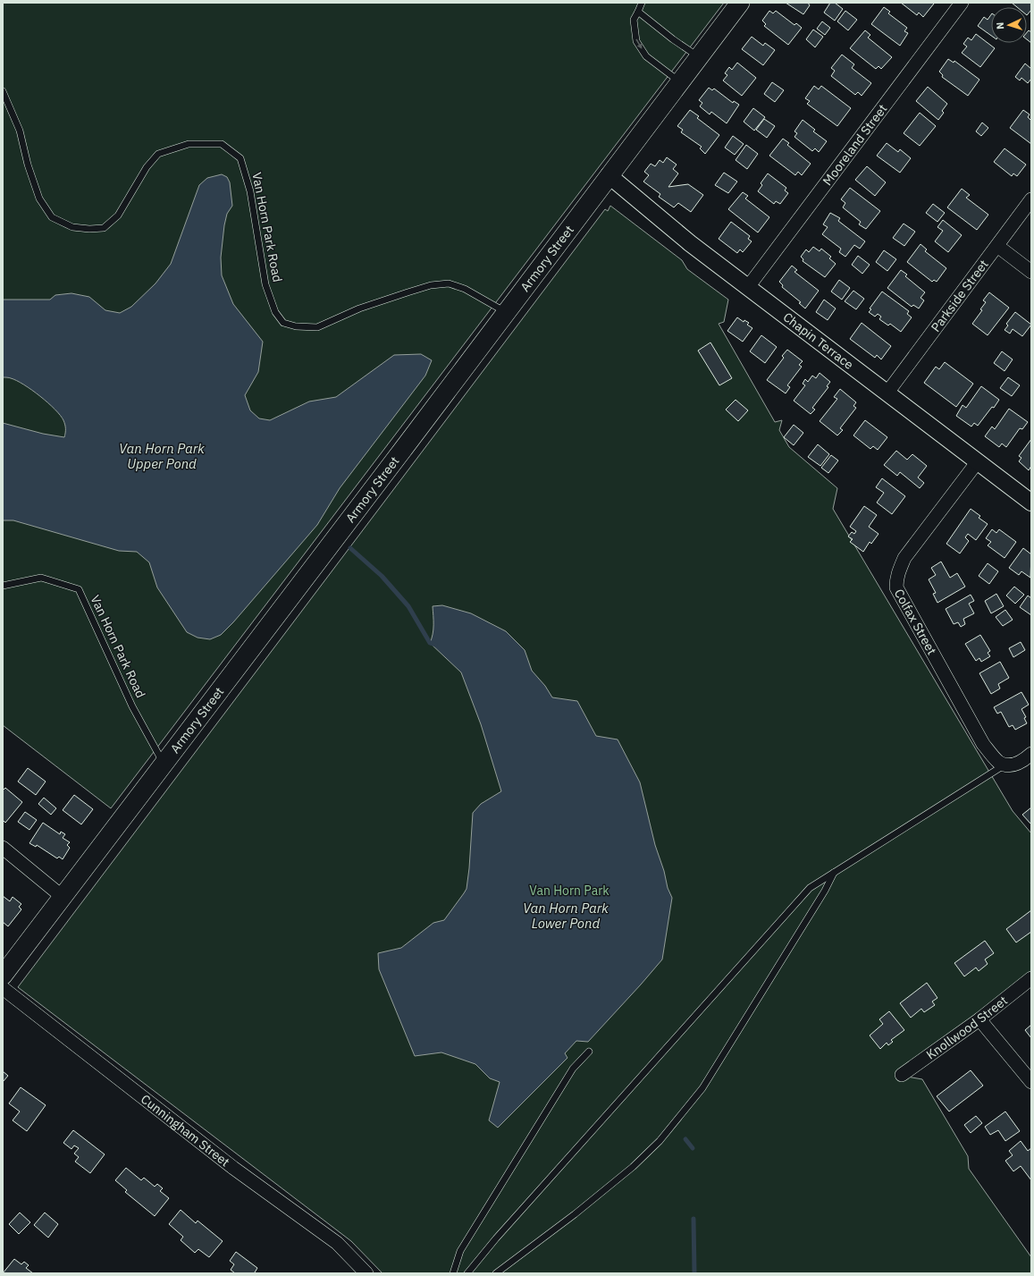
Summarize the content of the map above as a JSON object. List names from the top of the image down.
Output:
{
  "streets": {
    "main road": ["Armory Street"],
    "street": [
      "Mooreland Street",
      "Parkside Street",
      "Chapin Terrace",
      "Colfax Street",
      "Knollwood Street",
      "Cunningham Street"
    ],
    "lane": ["Van Horn Park Road"]
  },
  "crossings": [
    ["Mooreland Street", "Chapin Terrace"],
    ["Van Horn Park Road", "Armory Street"],
    ["Armory Street", "Chapin Terrace"],
    ["Parkside Street", "Chapin Terrace"],
    ["Chapin Terrace", "Colfax Street"]
  ],
  "water": ["Van Horn Park Upper Pond", "Van Horn Park Lower Pond"],
  "parks": ["Van Horn Park"],
  "north": "left"
}
